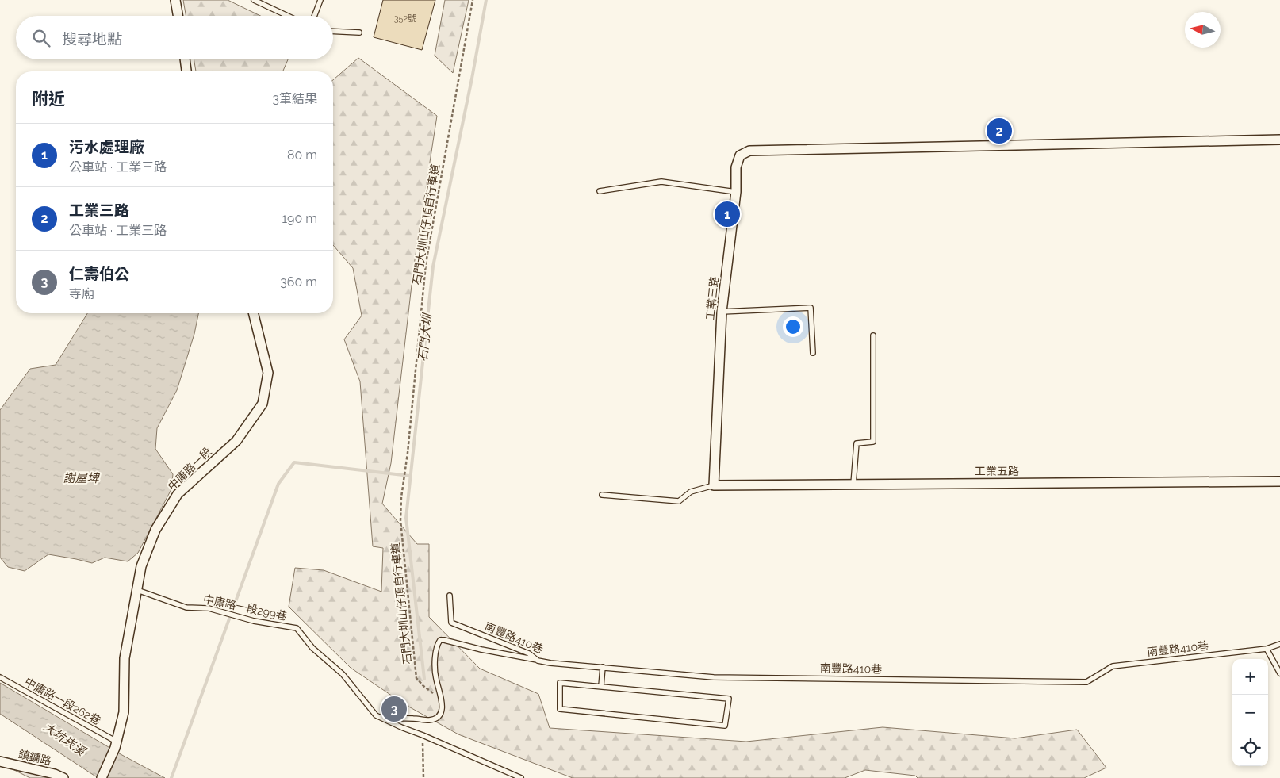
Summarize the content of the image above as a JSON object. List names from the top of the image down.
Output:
{
  "streets": {
    "street": [
      "工業三路",
      "中庸路一段",
      "工業五路",
      "鎮鏞路"
    ],
    "lane": ["中庸路一段299巷", "南豐路410巷", "中庸路一段262巷"],
    "path": ["石門大圳山仔頂自行車道"]
  },
  "crossings": [
    ["工業三路", "工業五路"],
    ["中庸路一段", "中庸路一段299巷"],
    ["中庸路一段", "中庸路一段262巷"]
  ],
  "water": ["石門大圳", "謝屋埤", "大坑崁溪"],
  "house_numbers": ["352號"],
  "north": "left",
  "page": {
    "search": "搜尋地點",
    "heading": ["附近", "3筆結果"],
    "pins": ["2", "1", "3"],
    "list": [
      {
        "mark": "1",
        "name": "污水處理廠",
        "note": "公車站 · 工業三路",
        "value": "80 m"
      },
      {
        "mark": "2",
        "name": "工業三路",
        "note": "公車站 · 工業三路",
        "value": "190 m"
      },
      {
        "mark": "3",
        "name": "仁壽伯公",
        "note": "寺廟",
        "value": "360 m"
      }
    ],
    "map_buttons": ["+", "−"]
  }
}
